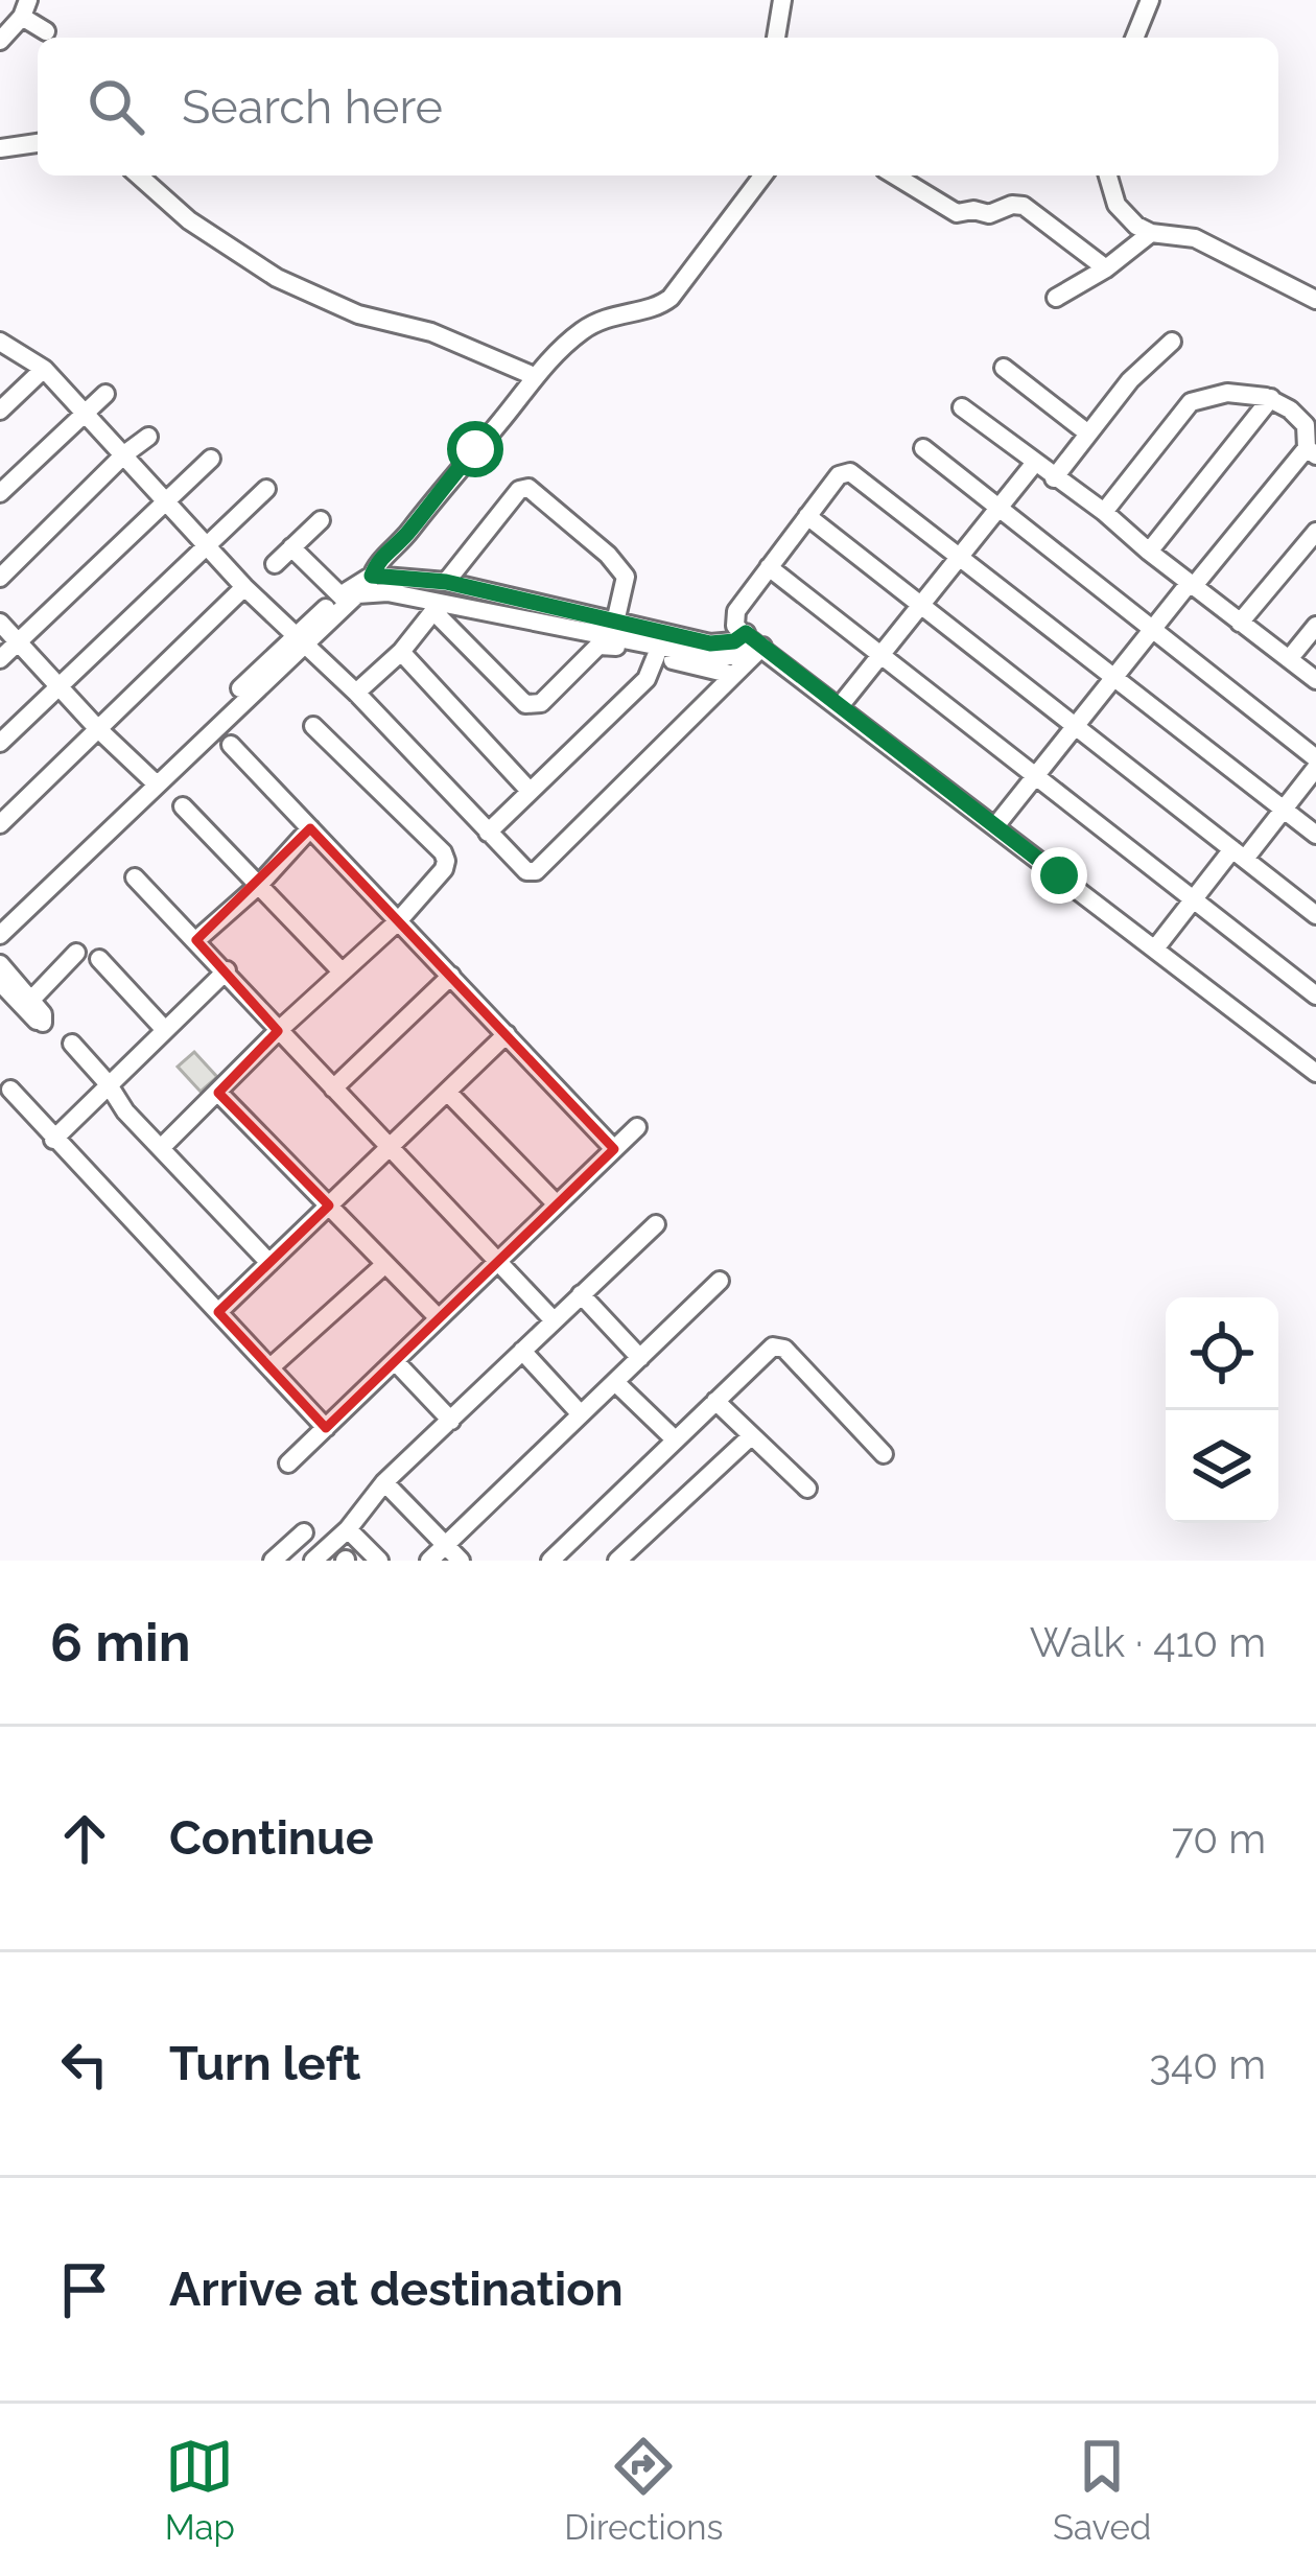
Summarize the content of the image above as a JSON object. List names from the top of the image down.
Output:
{
  "page": {
    "search": "Search here",
    "heading": ["6 min", "Walk · 410 m"],
    "list": [
      ["Continue", "70 m"],
      ["Turn left", "340 m"],
      "Arrive at destination"
    ],
    "nav": ["Map", "Directions", "Saved"]
  }
}
